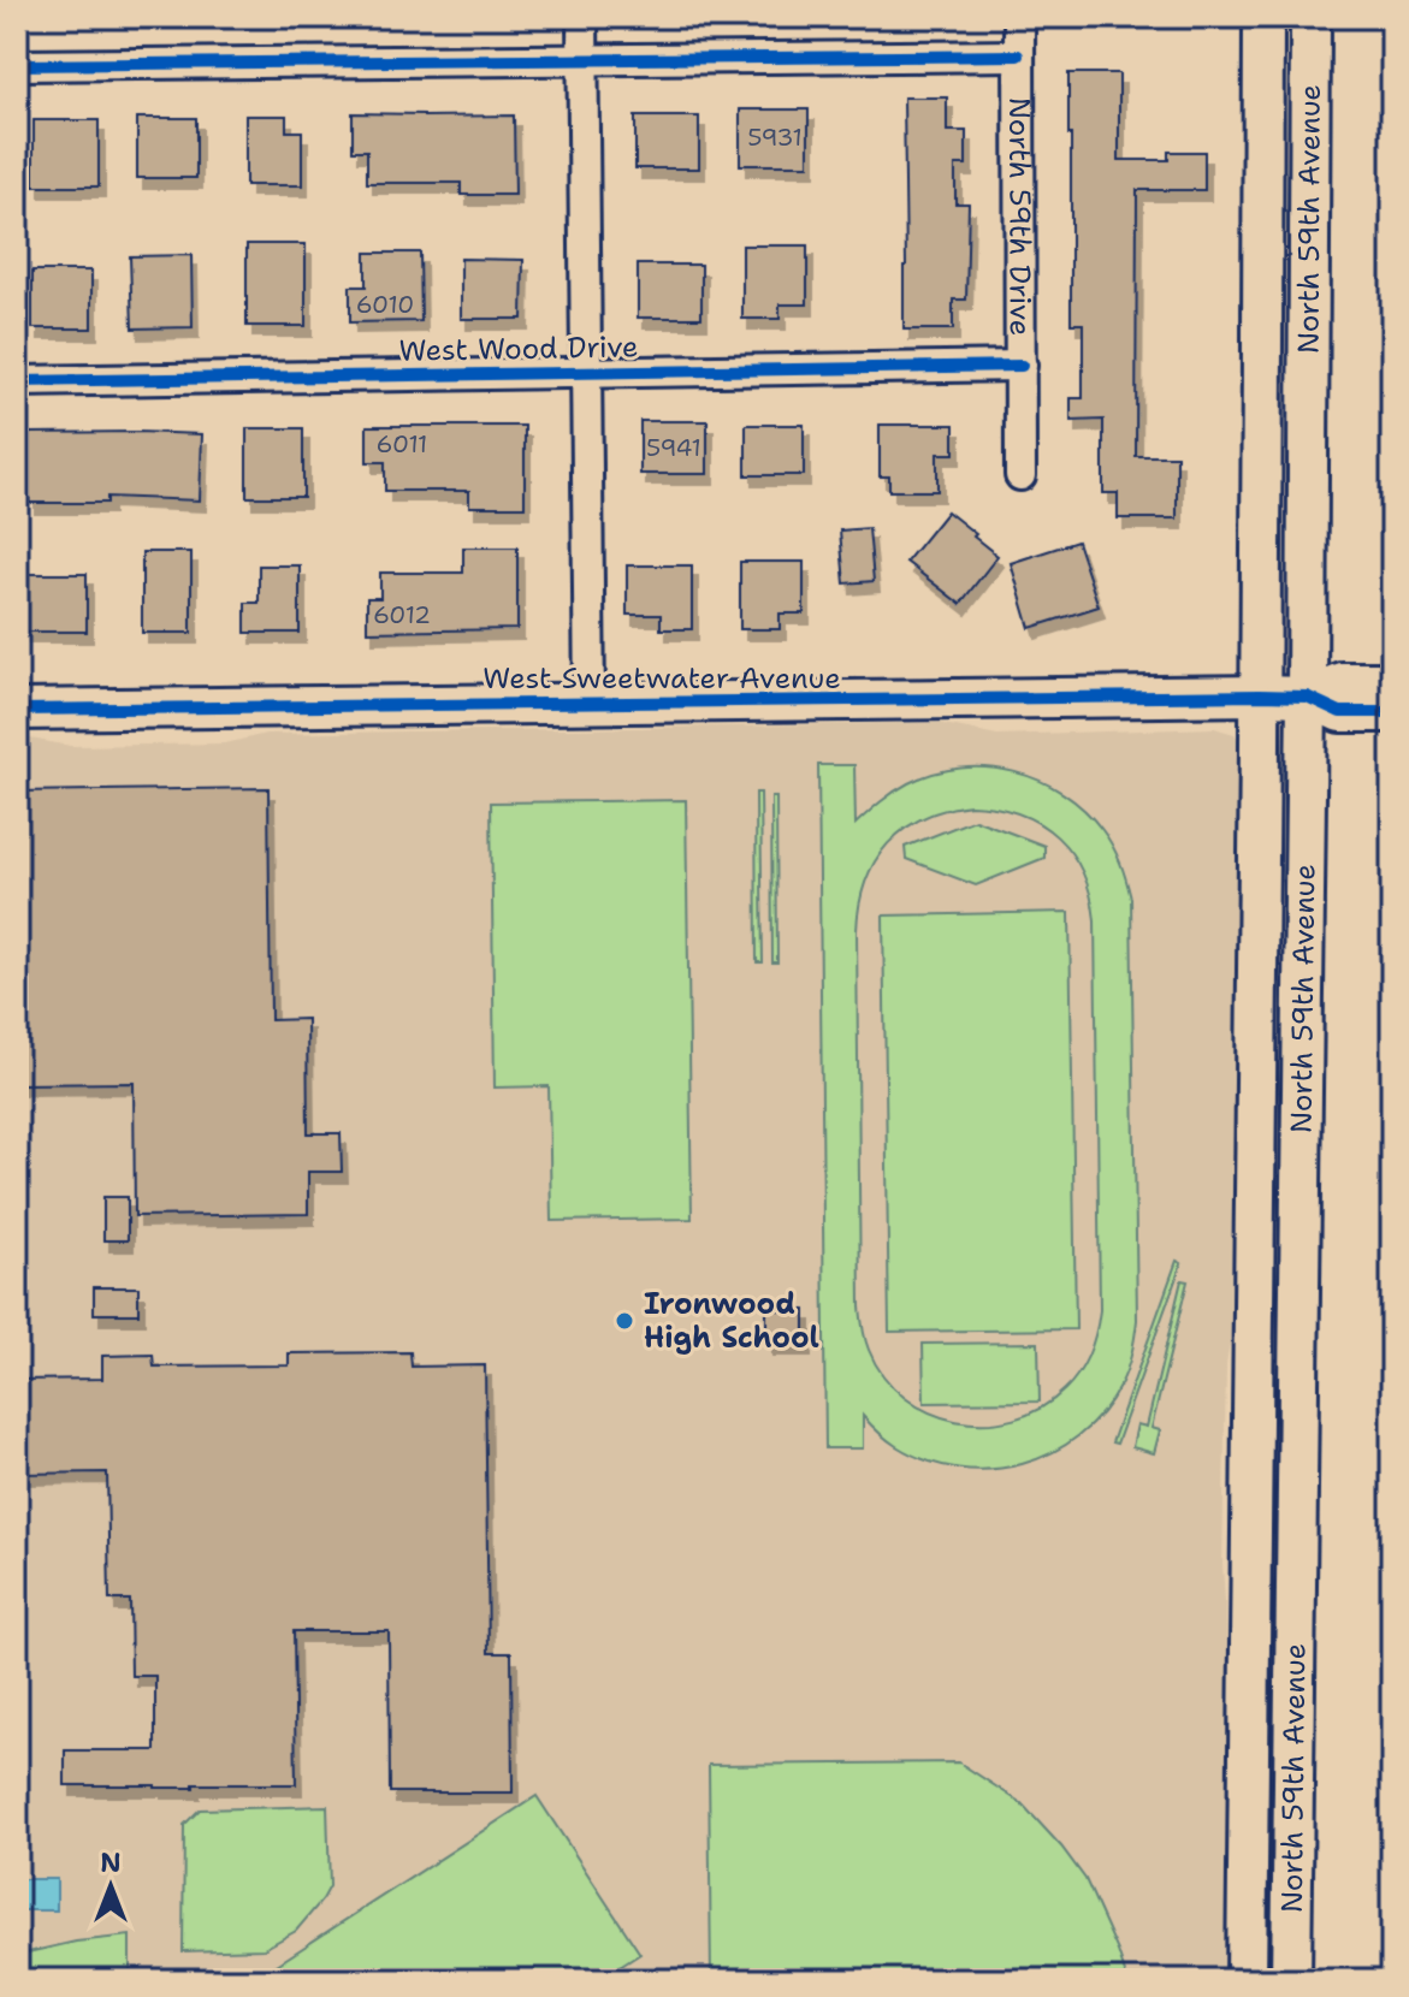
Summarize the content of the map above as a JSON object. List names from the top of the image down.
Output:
{
  "streets": {
    "main road": ["North 59th Avenue", "West Sweetwater Avenue"],
    "street": ["North 59th Drive", "West Wood Drive"]
  },
  "crossings": [
    ["North 59th Drive", "West Wood Drive"],
    ["North 59th Avenue", "West Sweetwater Avenue"]
  ],
  "places": ["Ironwood High School"],
  "house_numbers": [
    "5931",
    "6010",
    "6011",
    "5941",
    "6012"
  ],
  "north": "top"
}
